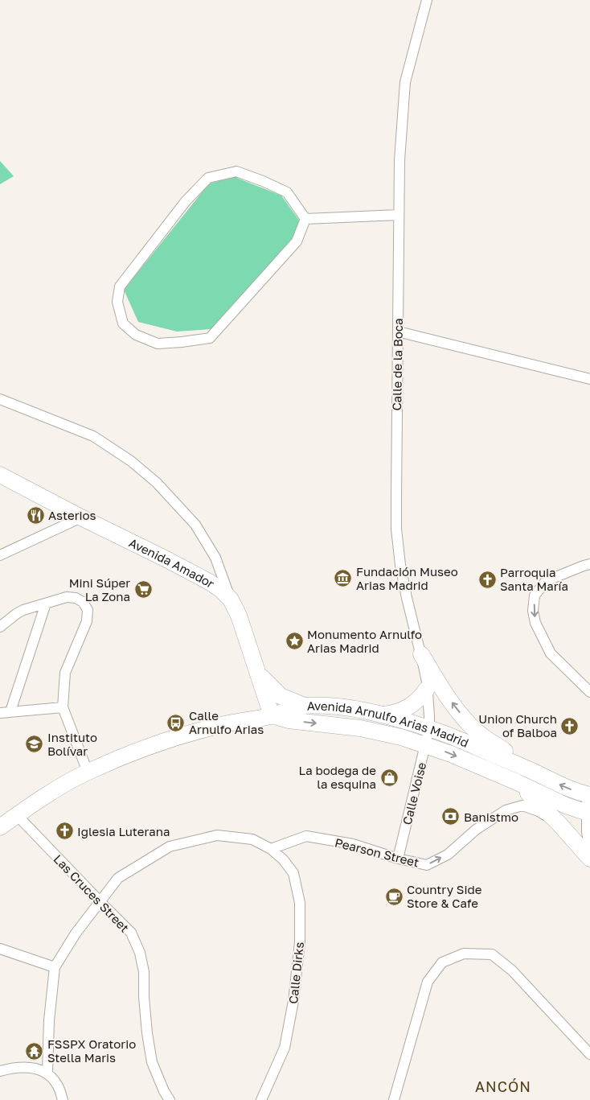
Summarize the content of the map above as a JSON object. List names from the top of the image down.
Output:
{
  "streets": {
    "main road": ["Avenida Amador", "Avenida Arnulfo Arias Madrid"],
    "street": [
      "Calle de la Boca",
      "Calle Voise",
      "Pearson Street",
      "Las Cruces Street",
      "Calle Dirks"
    ]
  },
  "crossings": [
    ["Calle de la Boca", "Avenida Arnulfo Arias Madrid"],
    ["Calle de la Boca", "Calle Voise"],
    ["Avenida Amador", "Avenida Arnulfo Arias Madrid"],
    ["Avenida Arnulfo Arias Madrid", "Calle Voise"],
    ["Avenida Arnulfo Arias Madrid", "Las Cruces Street"],
    ["Calle Voise", "Pearson Street"],
    ["Pearson Street", "Calle Dirks"],
    ["Las Cruces Street", "Calle Dirks"]
  ],
  "one_way": ["Pearson Street"],
  "districts": ["ANCÓN"],
  "places": {
    "restaurant": ["Asterios"],
    "museum": ["Fundación Museo Arias Madrid"],
    "church": ["Parroquia Santa María", "Union Church of Balboa", "Iglesia Luterana"],
    "supermarket": ["Mini Súper La Zona"],
    "place": ["Monumento Arnulfo Arias Madrid"],
    "bus stop": ["Calle Arnulfo Arias"],
    "school or university": ["Instituto Bolívar"],
    "shop": ["La bodega de la esquina"],
    "bank": ["Banistmo"],
    "cafe": ["Country Side Store & Cafe"],
    "temple": ["FSSPX Oratorio Stella Maris"]
  }
}
